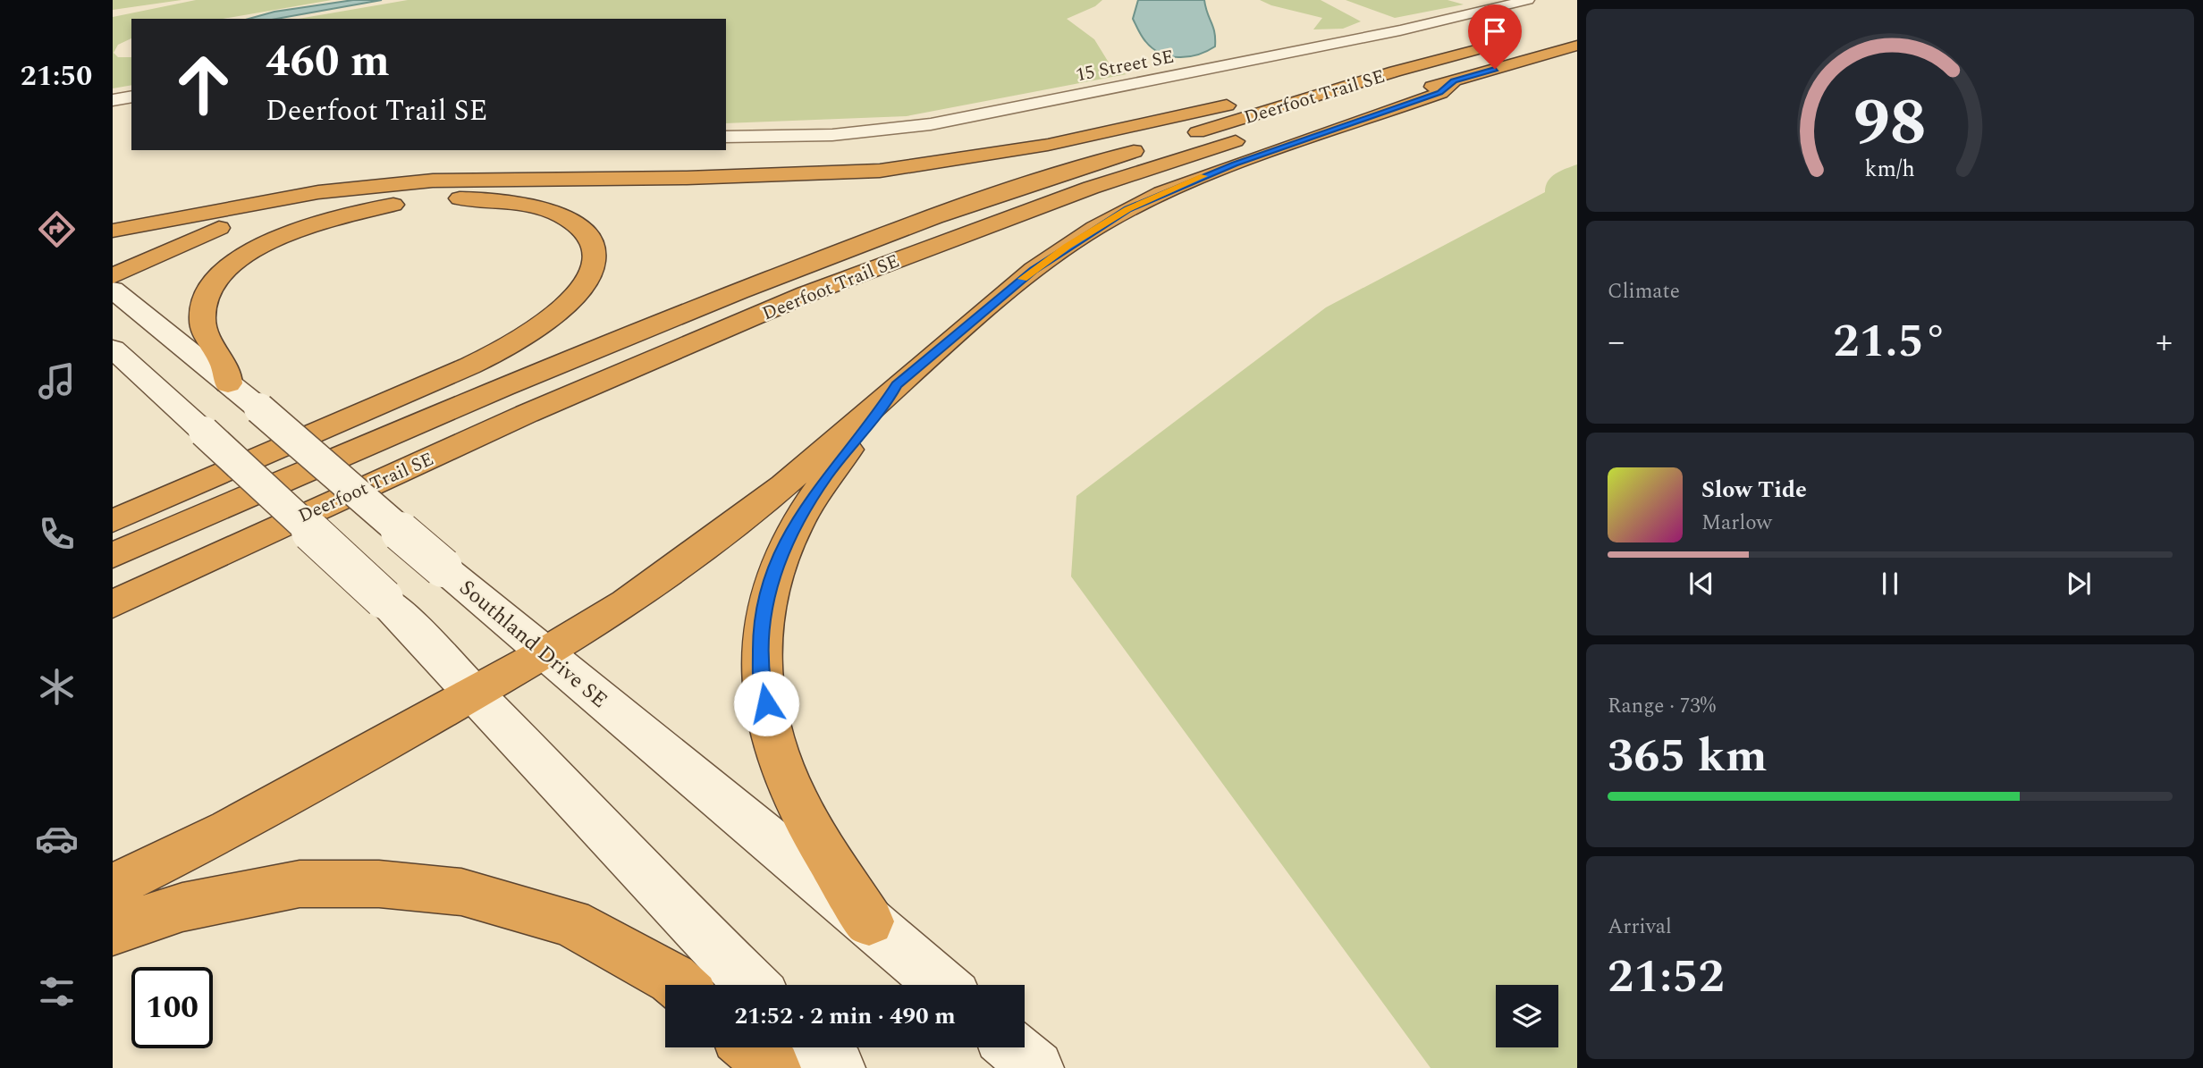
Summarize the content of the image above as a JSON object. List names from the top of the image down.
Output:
{
  "streets": {
    "highway": ["Deerfoot Trail SE"],
    "main road": ["15 Street SE", "Southland Drive SE"]
  },
  "page": {
    "tabs": "21:50",
    "turn": ["460 m", "Deerfoot Trail SE"],
    "tile": [
      "Climate",
      ["Range · 73%", "365 km"],
      ["Arrival", "21:52"]
    ],
    "heat": ["−", "21.5°", "+"],
    "song": ["Slow Tide", "Marlow"],
    "limit": "100",
    "trip": "21:52 · 2 min · 490 m",
    "gauge": ["98", "km/h"]
  }
}
